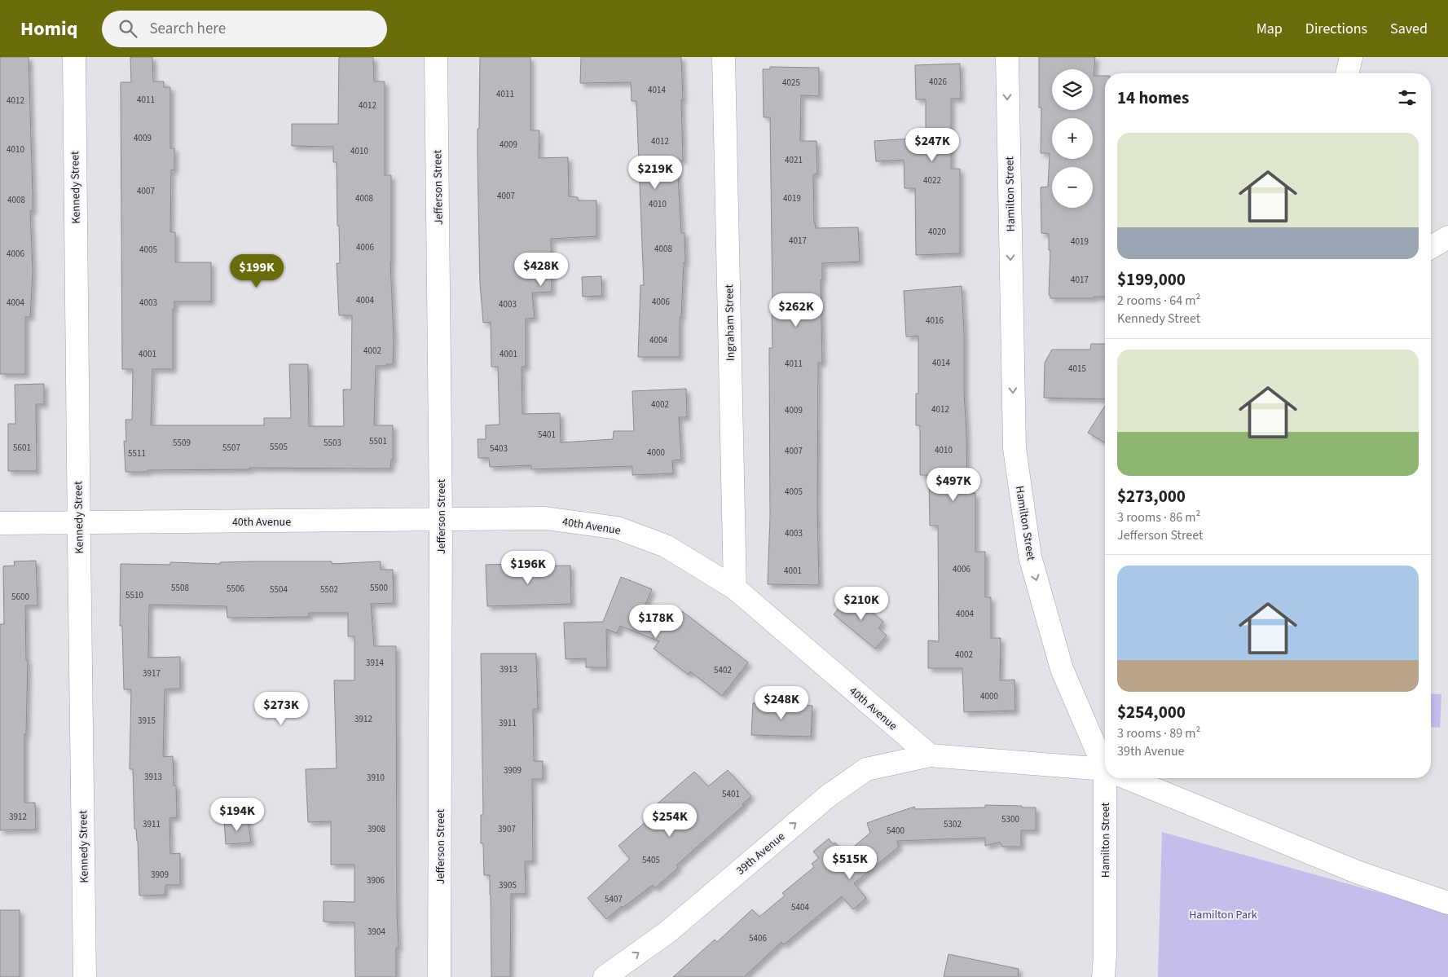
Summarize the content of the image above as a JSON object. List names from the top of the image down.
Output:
{
  "streets": {
    "street": [
      "Kennedy Street",
      "Jefferson Street",
      "Hamilton Street",
      "Ingraham Street",
      "40th Avenue",
      "39th Avenue"
    ]
  },
  "crossings": [
    ["Kennedy Street", "40th Avenue"],
    ["Jefferson Street", "40th Avenue"],
    ["Ingraham Street", "40th Avenue"],
    ["40th Avenue", "39th Avenue"]
  ],
  "one_way": ["Hamilton Street", "39th Avenue"],
  "parks": ["Hamilton Park"],
  "house_numbers": [
    "4026",
    "4025",
    "4014",
    "4011",
    "4011",
    "4012",
    "4012",
    "4009",
    "4012",
    "4009",
    "4010",
    "4010",
    "4021",
    "4022",
    "4007",
    "4007",
    "4008",
    "4019",
    "4008",
    "4010",
    "4020",
    "4017",
    "4019",
    "4006",
    "4008",
    "4005",
    "4006",
    "4017",
    "4004",
    "4006",
    "4004",
    "4003",
    "4003",
    "4016",
    "4004",
    "4002",
    "4001",
    "4001",
    "4014",
    "4011",
    "4015",
    "4002",
    "4012",
    "4009",
    "5401",
    "5501",
    "5509",
    "5503",
    "5505",
    "5601",
    "5507",
    "5403",
    "4010",
    "4007",
    "4000",
    "5511",
    "4005",
    "4003",
    "4006",
    "4001",
    "5508",
    "5500",
    "5506",
    "5504",
    "5502",
    "5510",
    "5600",
    "4004",
    "4002",
    "3914",
    "3913",
    "5402",
    "3917",
    "4000",
    "3912",
    "3915",
    "3911",
    "3909",
    "3913",
    "3910",
    "5401",
    "3912",
    "5300",
    "3911",
    "5302",
    "3908",
    "3907",
    "5400",
    "5405",
    "3909",
    "3906",
    "3905",
    "5407",
    "5404",
    "3904",
    "5406"
  ],
  "page": {
    "header": "Homiq",
    "search": "Search here",
    "nav": ["Map", "Directions", "Saved"],
    "map_buttons": ["+", "−"],
    "heading": "14 homes",
    "list": [
      {
        "name": "$199,000",
        "note": "2 rooms · 64 m² · Kennedy Street"
      },
      {
        "name": "$273,000",
        "note": "3 rooms · 86 m² · Jefferson Street"
      },
      {
        "name": "$254,000",
        "note": "3 rooms · 89 m² · 39th Avenue"
      }
    ],
    "price": [
      "$247K",
      "$219K",
      "$428K",
      "$199K",
      "$262K",
      "$497K",
      "$196K",
      "$210K",
      "$178K",
      "$248K",
      "$273K",
      "$194K",
      "$254K",
      "$515K"
    ]
  }
}
